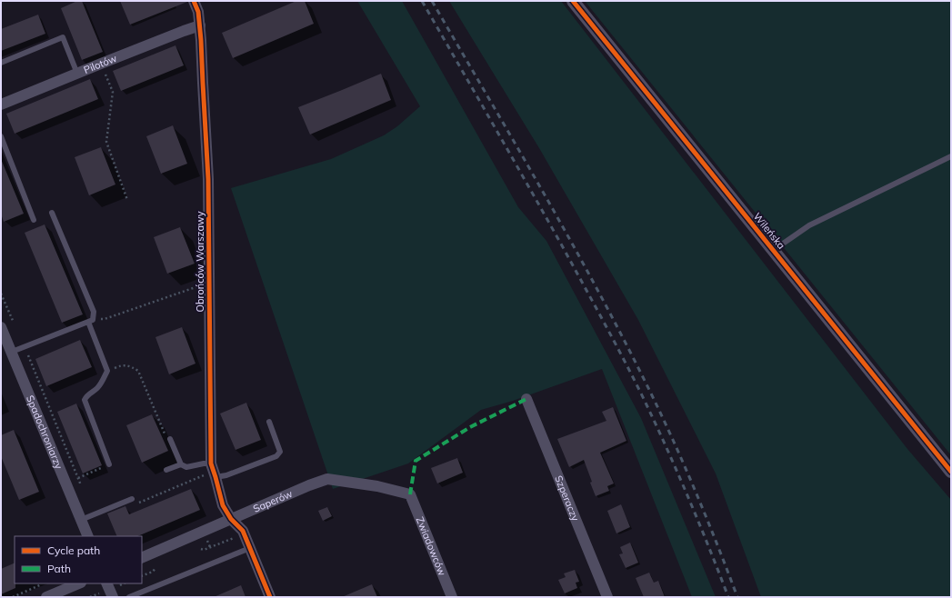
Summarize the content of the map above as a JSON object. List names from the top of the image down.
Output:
{
  "streets": {
    "street": [
      "Pilotów",
      "Wileńska",
      "Obrońców Warszawy",
      "Spadochroniarzy",
      "Szperaczy",
      "Saperów",
      "Zwiadowców"
    ]
  },
  "crossings": [
    ["Pilotów", "Obrońców Warszawy"],
    ["Obrońców Warszawy", "Saperów"],
    ["Saperów", "Zwiadowców"]
  ],
  "legend": ["Cycle path", "Path"]
}
